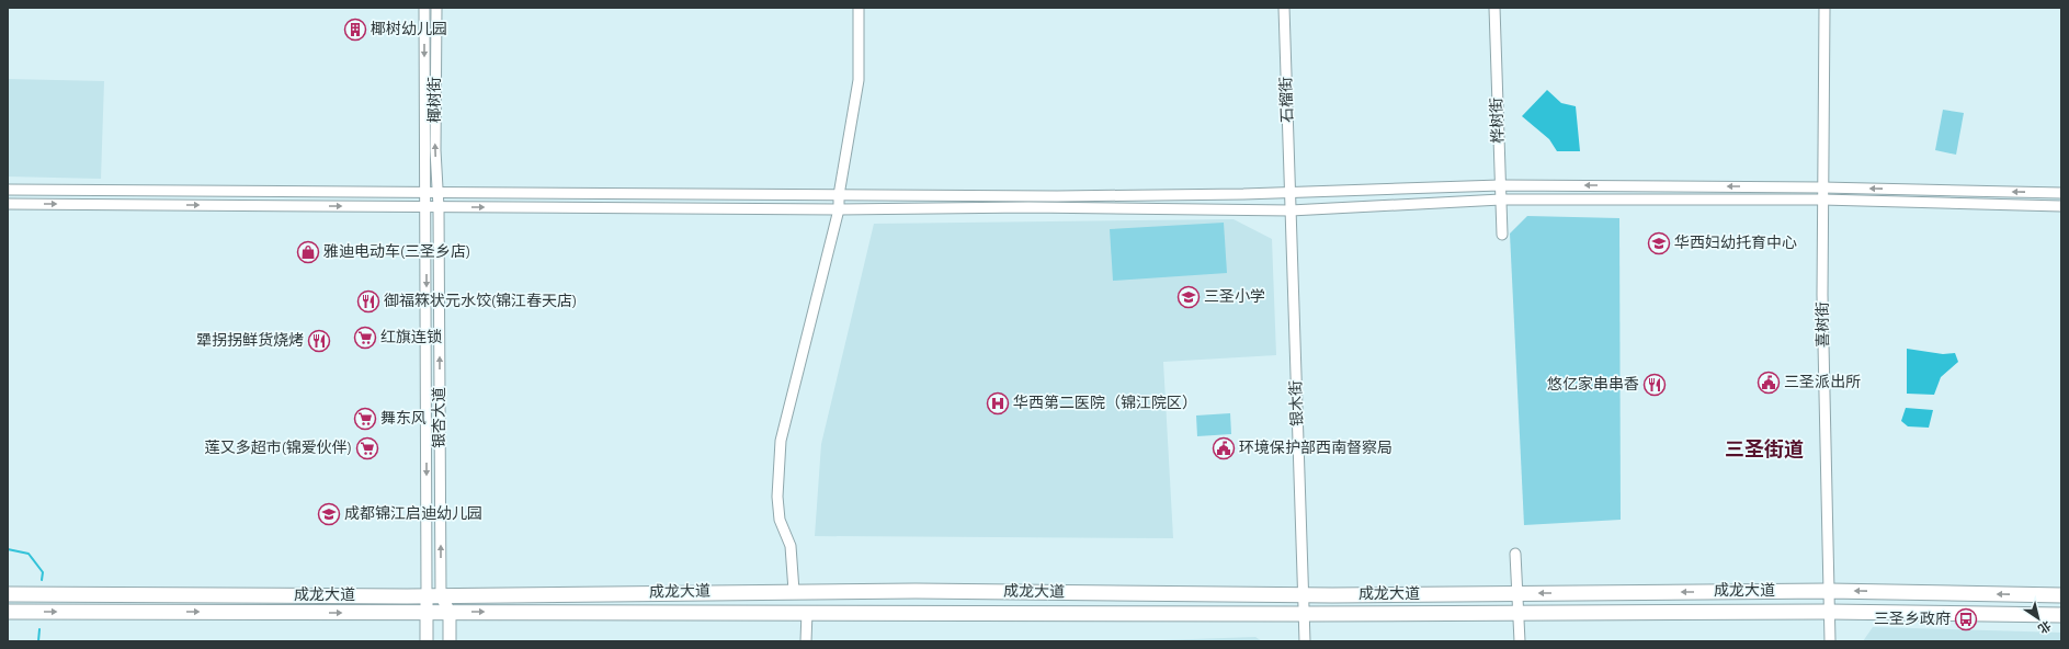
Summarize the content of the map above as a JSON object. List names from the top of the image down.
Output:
{
  "streets": {
    "highway": ["成龙大道"],
    "main road": ["银杏大道"],
    "street": [
      "椰树街",
      "石榴街",
      "桦树街",
      "喜树街",
      "银木街"
    ]
  },
  "crossings": [
    ["椰树街", "银杏大道"],
    ["石榴街", "银木街"],
    ["喜树街", "成龙大道"],
    ["银木街", "成龙大道"],
    ["银杏大道", "成龙大道"]
  ],
  "districts": ["三圣街道"],
  "places": {
    "building": ["椰树幼儿园"],
    "school or university": ["华西妇幼托育中心", "三圣小学", "成都锦江启迪幼儿园"],
    "shop": ["雅迪电动车(三圣乡店)"],
    "restaurant": ["御福箖状元水饺(锦江春天店)", "犟拐拐鲜货烧烤", "悠亿家串串香"],
    "supermarket": ["红旗连锁", "舞东风", "莲又多超市(锦爱伙伴)"],
    "public building": ["三圣派出所", "环境保护部西南督察局"],
    "hospital": ["华西第二医院（锦江院区）"],
    "bus stop": ["三圣乡政府"]
  },
  "north": "bottom right"
}
